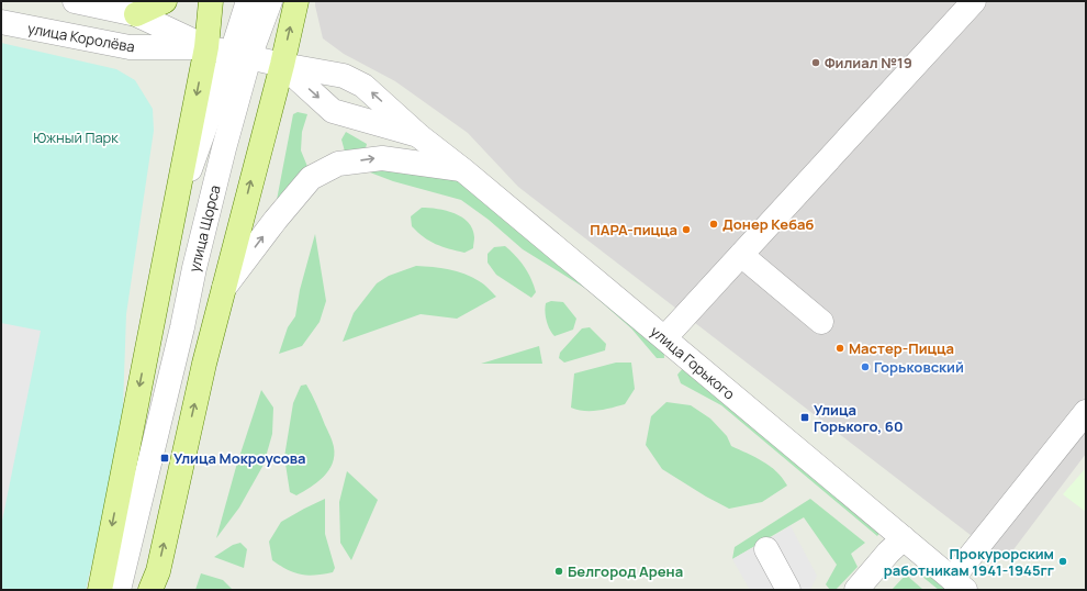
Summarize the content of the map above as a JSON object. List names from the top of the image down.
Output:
{
  "streets": {
    "street": ["улица Королёва", "улица Щорса", "улица Горького"]
  },
  "parks": ["Южный Парк"],
  "places": {
    "other": [
      "Филиал №19",
      "Донер Кебаб",
      "ПАРА-пицца",
      "Мастер-Пицца",
      "Горьковский",
      "Прокурорским работникам 1941-1945гг",
      "Белгород Арена"
    ],
    "transit": ["Улица Горького, 60", "Улица Мокроусова"]
  }
}
